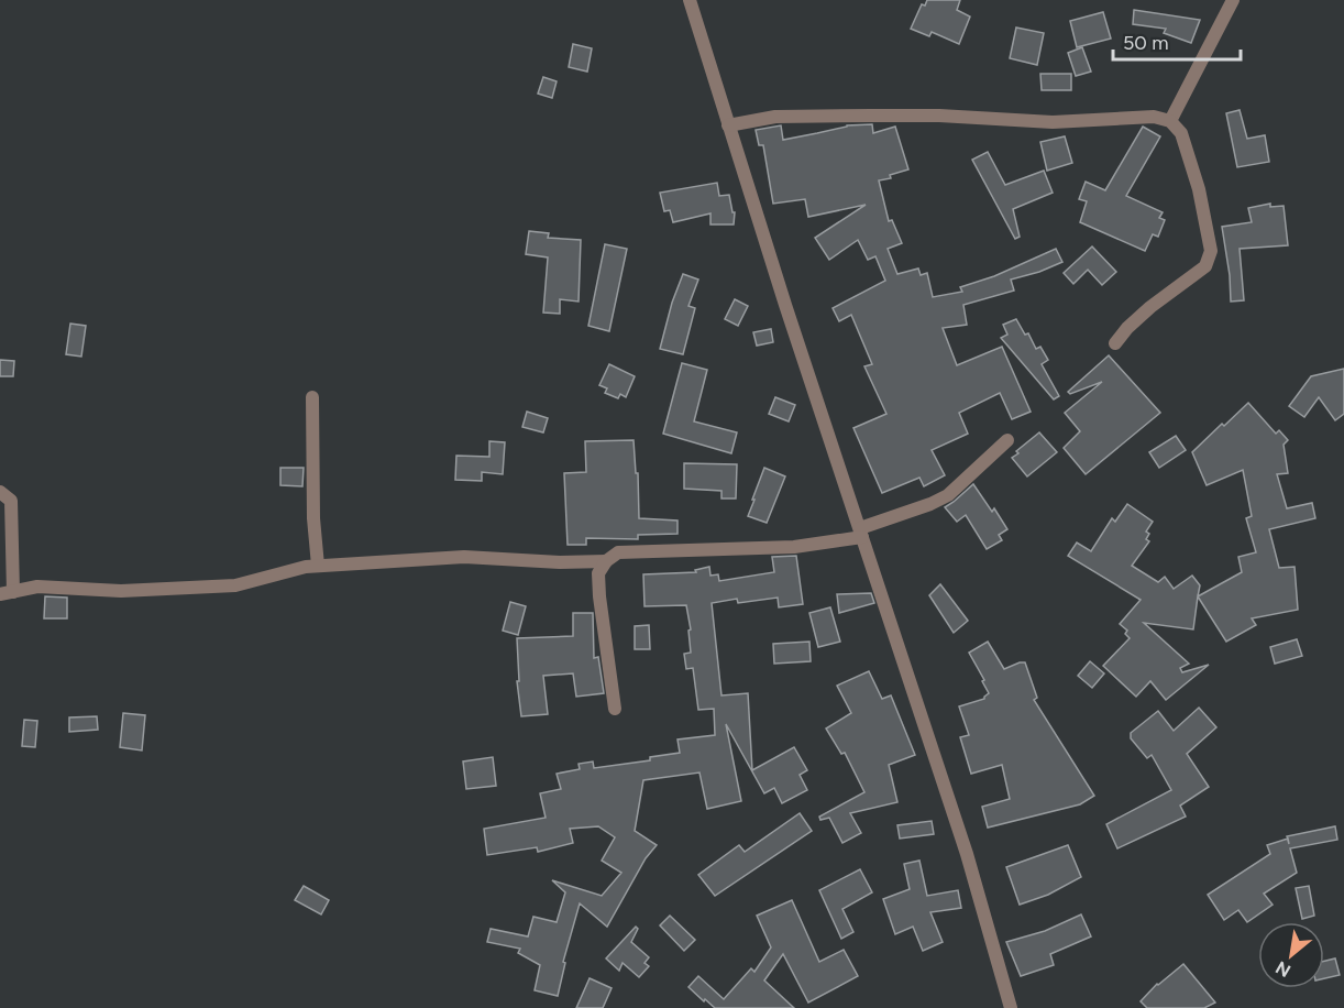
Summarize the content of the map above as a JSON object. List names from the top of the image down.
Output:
{
  "scale_bar": "50 m",
  "north": "bottom left"
}
